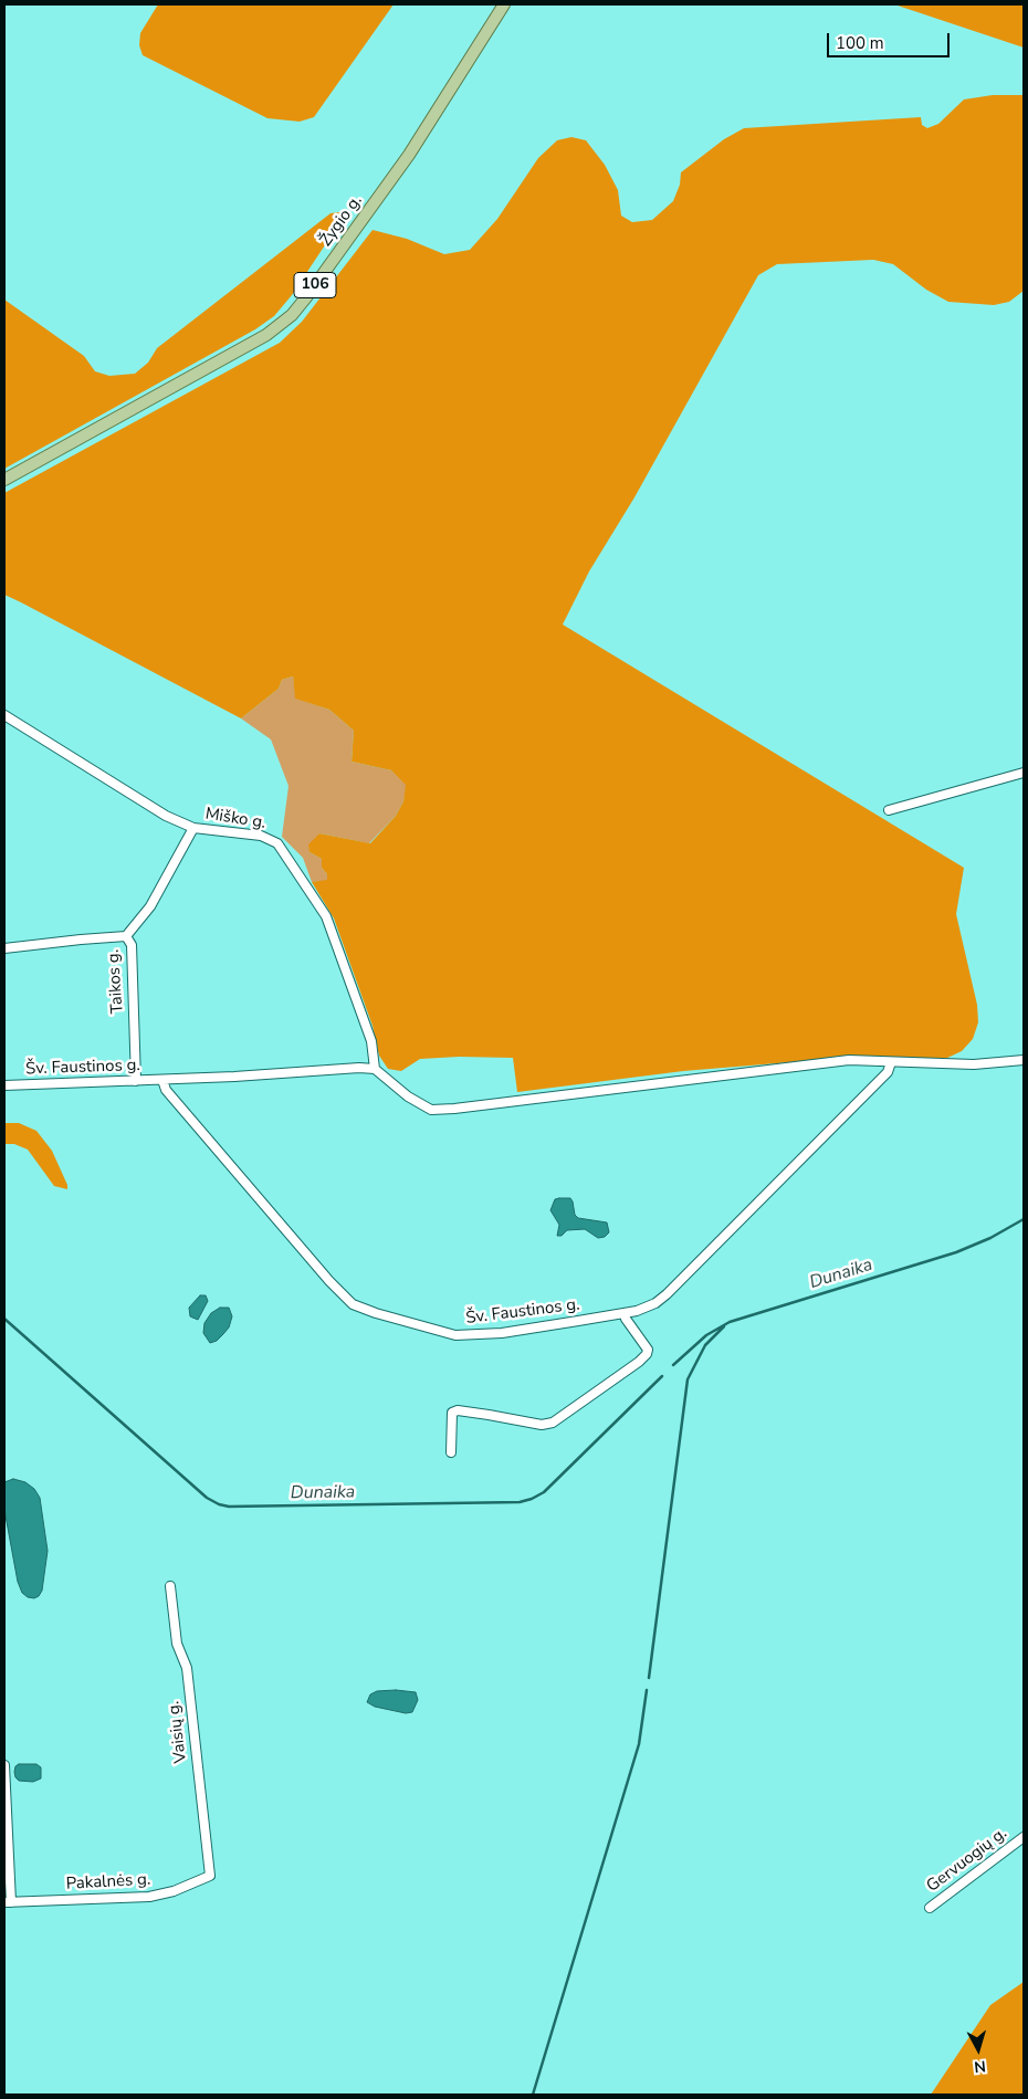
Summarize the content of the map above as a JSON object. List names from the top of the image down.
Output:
{
  "streets": {
    "main road": ["Žygio g.", "106"],
    "street": [
      "Miško g.",
      "Taikos g.",
      "Šv. Faustinos g.",
      "Vaisių g.",
      "Gervuogių g.",
      "Pakalnės g."
    ]
  },
  "crossings": [
    ["Miško g.", "Šv. Faustinos g."],
    ["Taikos g.", "Šv. Faustinos g."],
    ["Vaisių g.", "Pakalnės g."]
  ],
  "water": ["Dunaika"],
  "scale_bar": "100 m",
  "north": "bottom"
}
